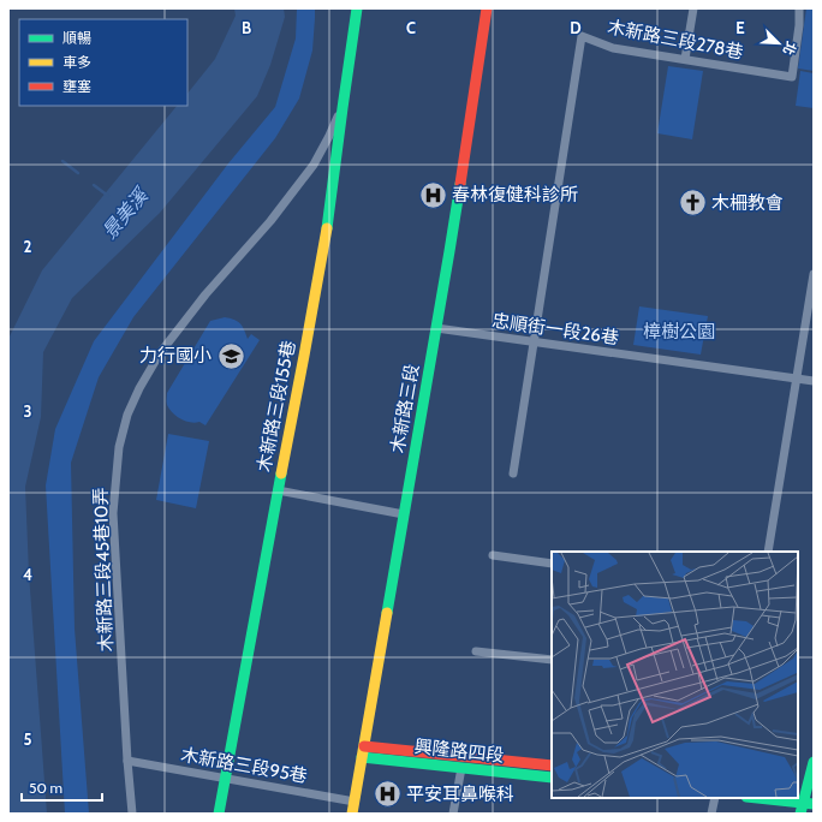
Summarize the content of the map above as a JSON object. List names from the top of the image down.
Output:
{
  "streets": {
    "main road": ["木新路三段155巷", "木新路三段", "興隆路四段"],
    "street": [
      "木新路三段278巷",
      "忠順街一段26巷",
      "木新路三段45巷10弄",
      "木新路三段95巷"
    ]
  },
  "crossings": [
    ["木新路三段278巷", "忠順街一段26巷"],
    ["忠順街一段26巷", "木新路三段"],
    ["木新路三段155巷", "木新路三段"],
    ["木新路三段155巷", "木新路三段45巷10弄"],
    ["木新路三段", "興隆路四段"],
    ["木新路三段", "木新路三段95巷"],
    ["木新路三段45巷10弄", "木新路三段95巷"]
  ],
  "water": ["景美溪"],
  "parks": ["樟樹公園"],
  "places": {
    "hospital": ["春林復健科診所", "平安耳鼻喉科"],
    "church": ["木柵教會"],
    "school or university": ["力行國小"]
  },
  "legend": ["順暢", "車多", "壅塞"],
  "scale_bar": "50 m",
  "north": "bottom right",
  "grid": {
    "columns": [
      "B",
      "C",
      "D",
      "E"
    ],
    "rows": [
      "2",
      "3",
      "4",
      "5"
    ]
  }
}
